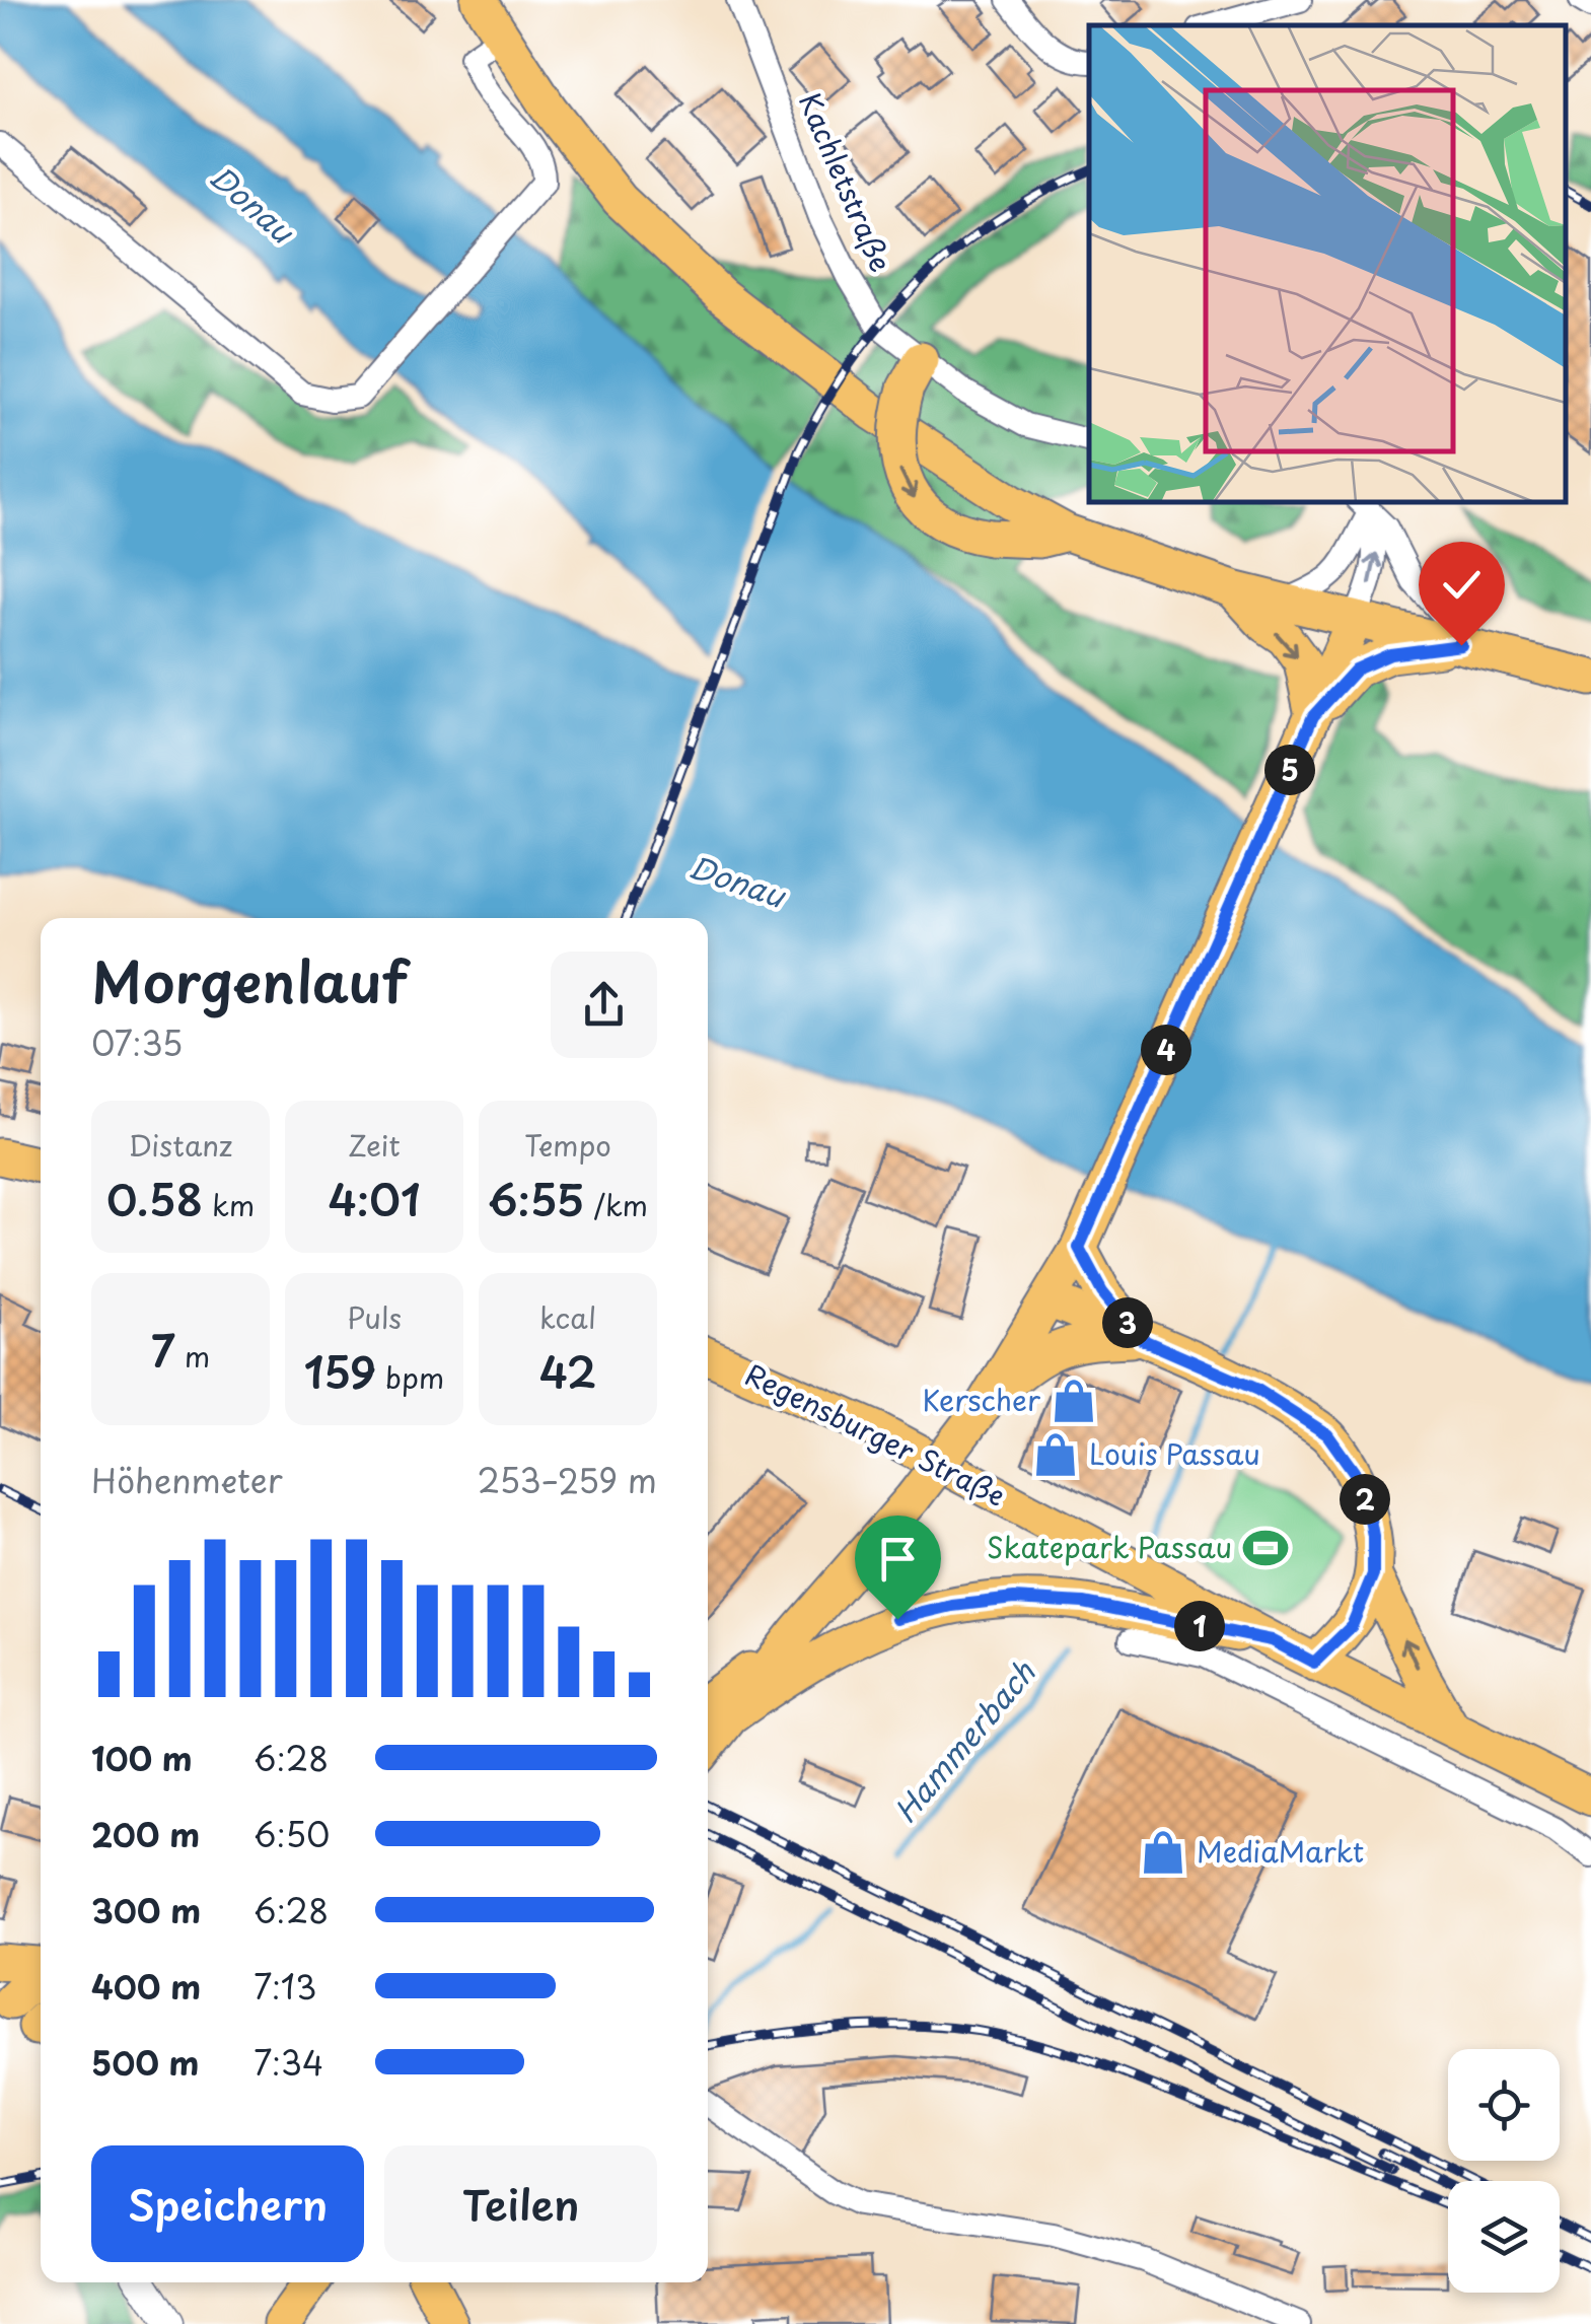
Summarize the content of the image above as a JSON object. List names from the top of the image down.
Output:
{
  "streets": {
    "main road": ["Regensburger Straße"],
    "street": ["Kachletstraße"]
  },
  "water": ["Donau", "Hammerbach"],
  "places": {
    "shop": ["Kerscher", "Louis Passau", "MediaMarkt"],
    "sports": ["Skatepark Passau"]
  },
  "page": {
    "pins": [
      "5",
      "4",
      "3",
      "2",
      "1"
    ],
    "heading": ["Morgenlauf", "07:35"],
    "stats": [
      ["Distanz", "0.58 km"],
      ["Zeit", "4:01"],
      ["Tempo", "6:55 /km"],
      ["7 m"],
      ["Puls", "159 bpm"],
      ["kcal", "42"]
    ],
    "chart": ["Höhenmeter", "253–259 m"],
    "list": [
      {
        "name": "100 m",
        "note": "6:28"
      },
      {
        "name": "200 m",
        "note": "6:50"
      },
      {
        "name": "300 m",
        "note": "6:28"
      },
      {
        "name": "400 m",
        "note": "7:13"
      },
      {
        "name": "500 m",
        "note": "7:34"
      }
    ],
    "buttons": ["Speichern", "Teilen"]
  }
}
